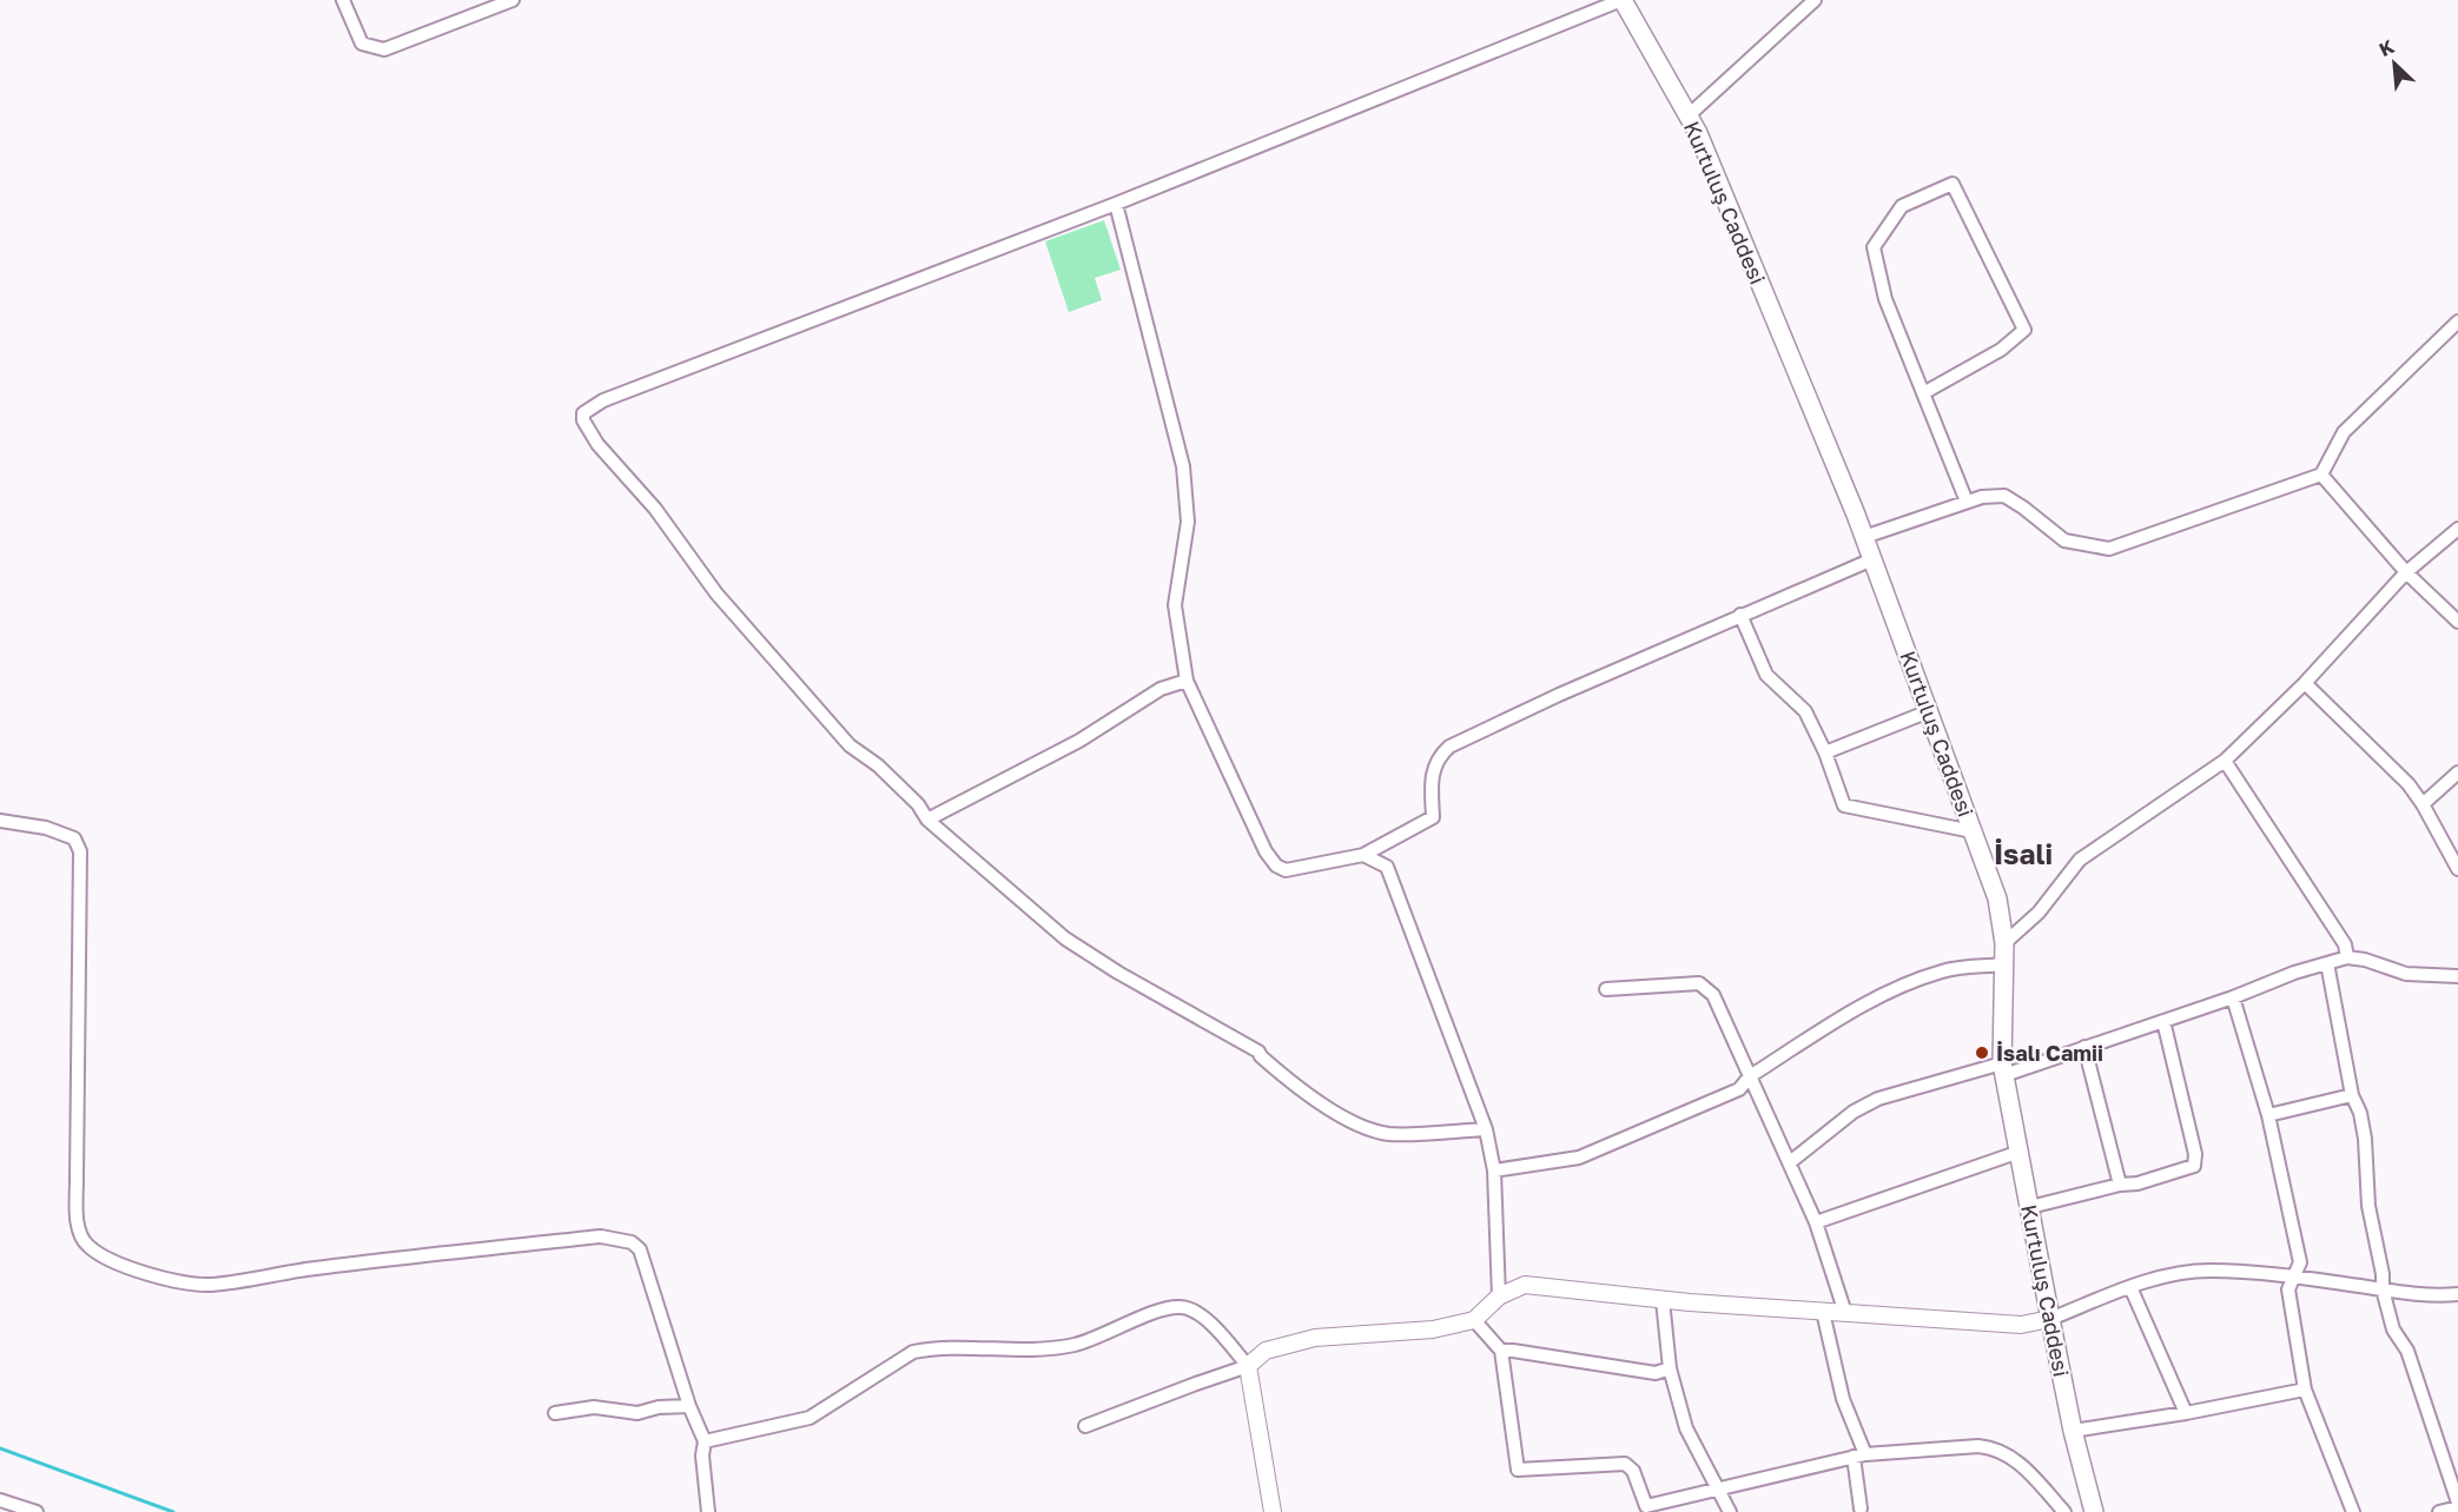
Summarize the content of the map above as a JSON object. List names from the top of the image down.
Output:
{
  "streets": {
    "main road": ["Kurtuluş Caddesi"]
  },
  "districts": ["İsali"],
  "places": ["İsalı Camii"],
  "north": "top left"
}
